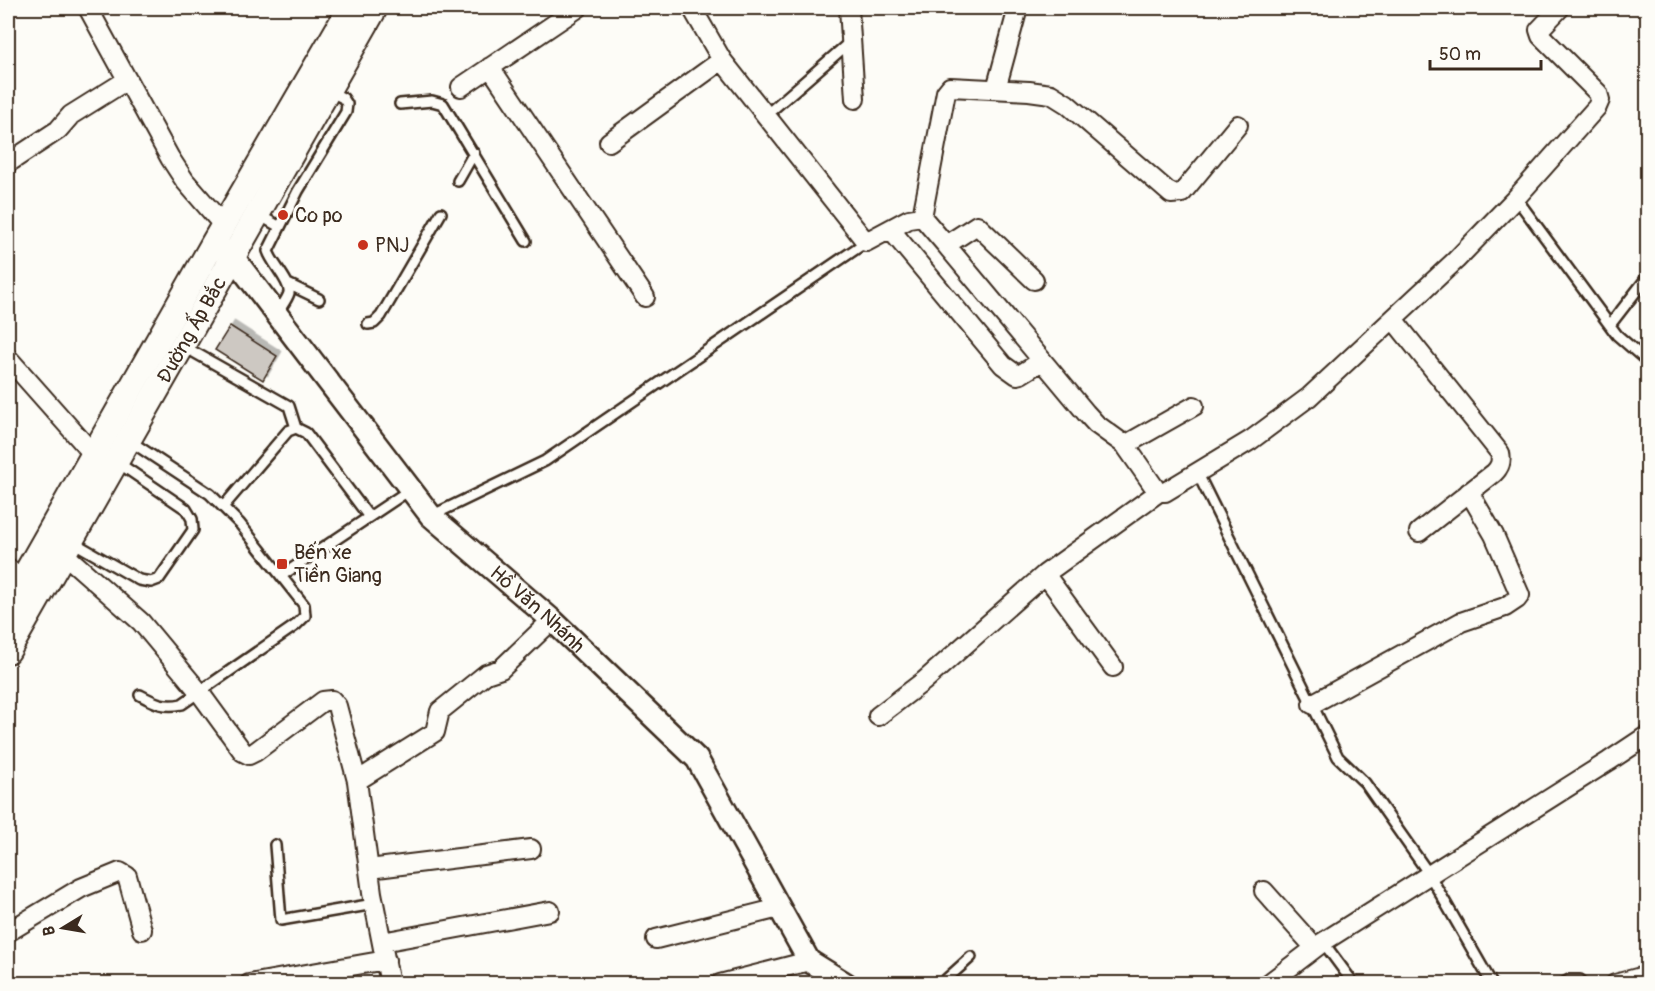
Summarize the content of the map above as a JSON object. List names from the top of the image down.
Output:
{
  "streets": {
    "main road": ["Đường Ấp Bắc"],
    "street": ["Hồ Văn Nhánh"]
  },
  "crossings": [
    ["Đường Ấp Bắc", "Hồ Văn Nhánh"]
  ],
  "places": {
    "other": ["Co po", "PNJ"],
    "transit": ["Bến xe Tiền Giang"]
  },
  "scale_bar": "50 m",
  "north": "left"
}
